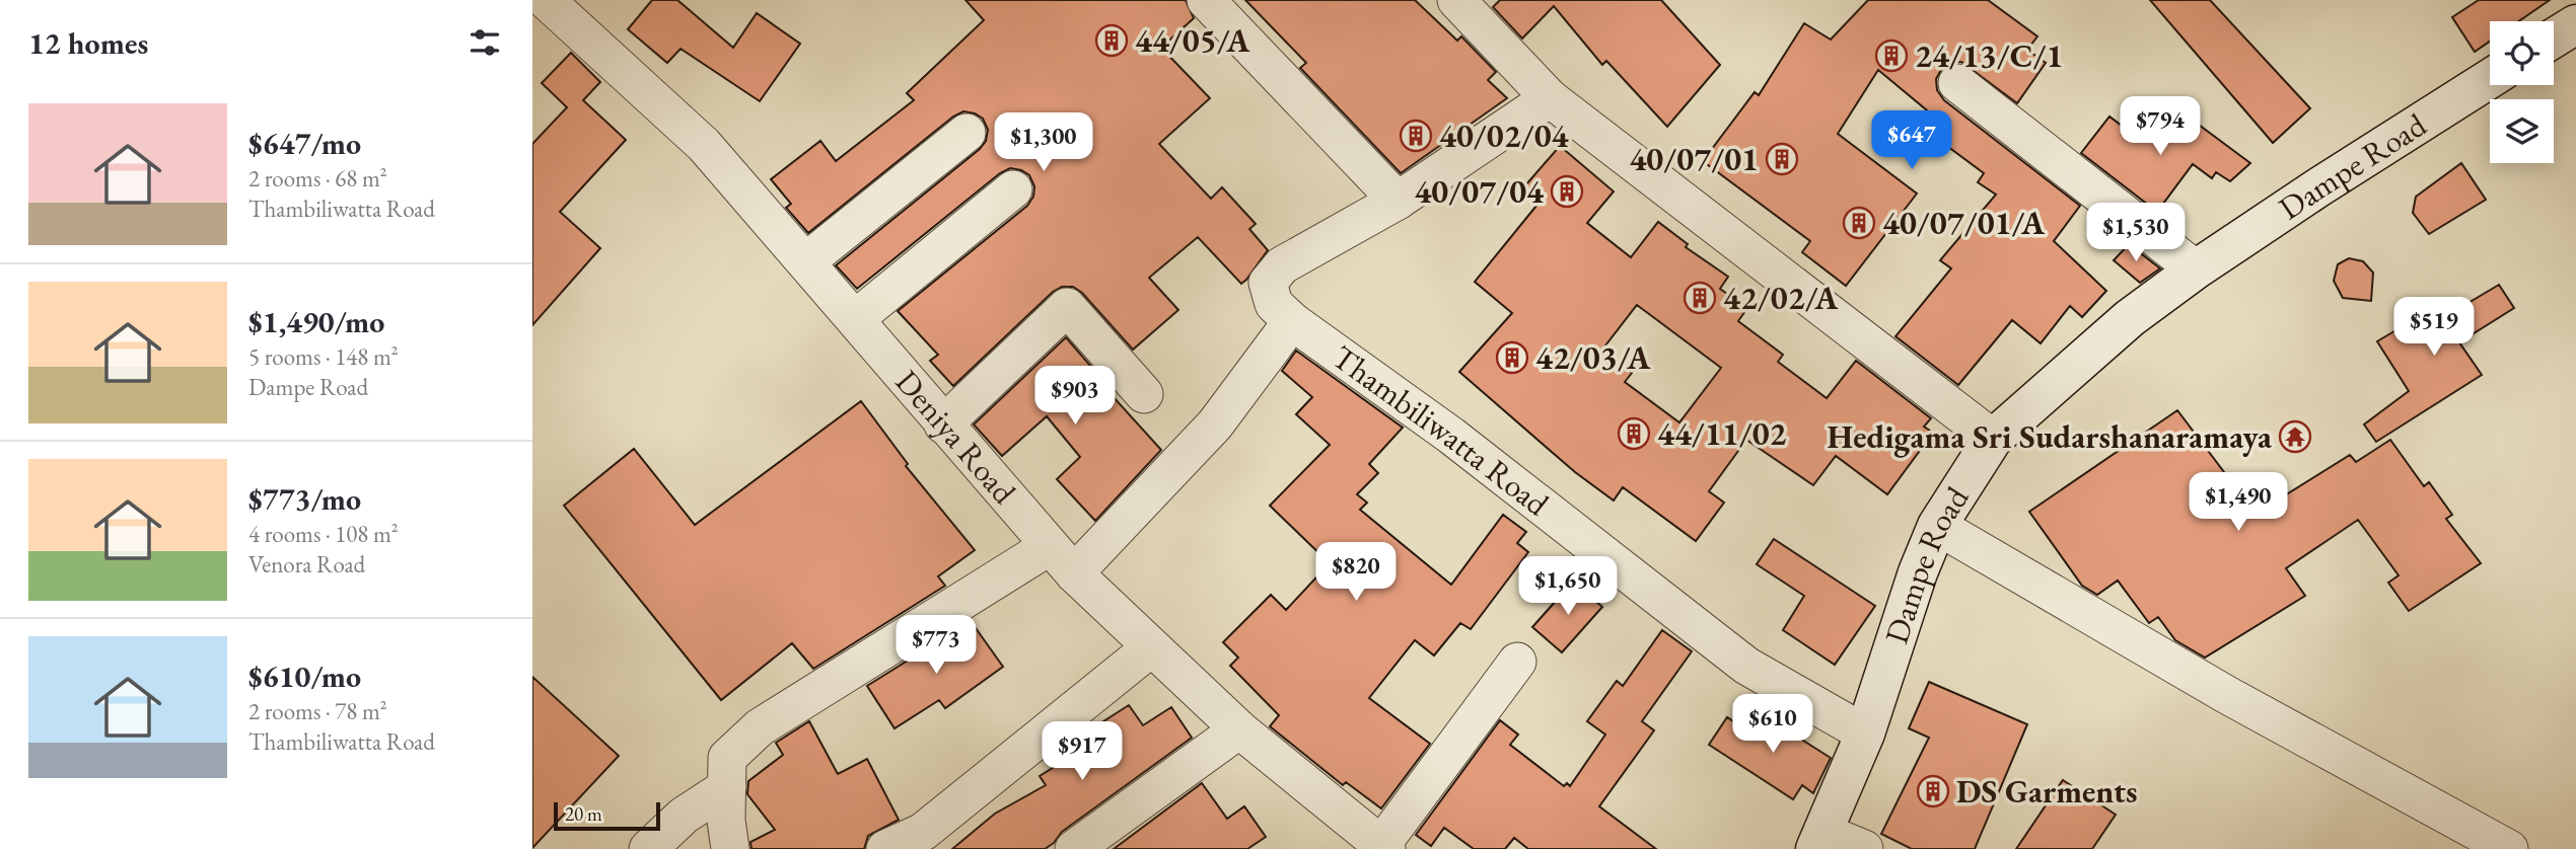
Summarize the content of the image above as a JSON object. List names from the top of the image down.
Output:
{
  "streets": {
    "street": ["Dampe Road", "Thambiliwatta Road", "Deniya Road"]
  },
  "crossings": [
    ["Dampe Road", "Thambiliwatta Road"]
  ],
  "places": {
    "building": [
      "44/05/A",
      "24/13/C/1",
      "40/02/04",
      "40/07/01",
      "40/07/04",
      "40/07/01/A",
      "42/02/A",
      "42/03/A",
      "44/11/02",
      "DS Garments"
    ],
    "temple": ["Hedigama Sri Sudarshanaramaya"]
  },
  "scale_bar": "20 m",
  "page": {
    "heading": "12 homes",
    "list": [
      {
        "name": "$647/mo",
        "note": "2 rooms · 68 m² · Thambiliwatta Road"
      },
      {
        "name": "$1,490/mo",
        "note": "5 rooms · 148 m² · Dampe Road"
      },
      {
        "name": "$773/mo",
        "note": "4 rooms · 108 m² · Venora Road"
      },
      {
        "name": "$610/mo",
        "note": "2 rooms · 78 m² · Thambiliwatta Road"
      }
    ],
    "price": [
      "$794",
      "$647",
      "$1,300",
      "$1,530",
      "$519",
      "$903",
      "$1,490",
      "$820",
      "$1,650",
      "$773",
      "$610",
      "$917"
    ],
    "scale": "20 m"
  }
}
